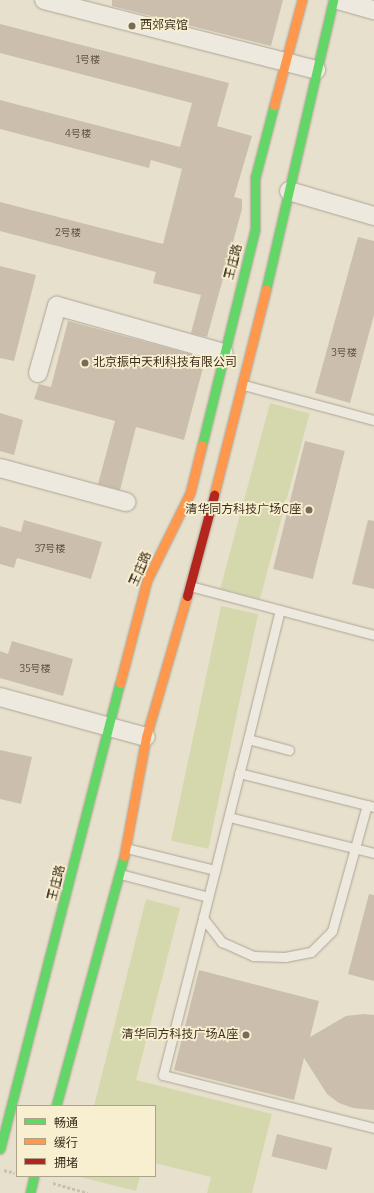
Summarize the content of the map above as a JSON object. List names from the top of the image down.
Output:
{
  "streets": {
    "main road": ["王庄路"]
  },
  "places": [
    "西郊宾馆",
    "北京振中天利科技有限公司",
    "清华同方科技广场C座",
    "清华同方科技广场A座"
  ],
  "house_numbers": [
    "1号楼",
    "4号楼",
    "2号楼",
    "3号楼",
    "37号楼",
    "35号楼"
  ],
  "legend": ["畅通", "缓行", "拥堵"]
}
